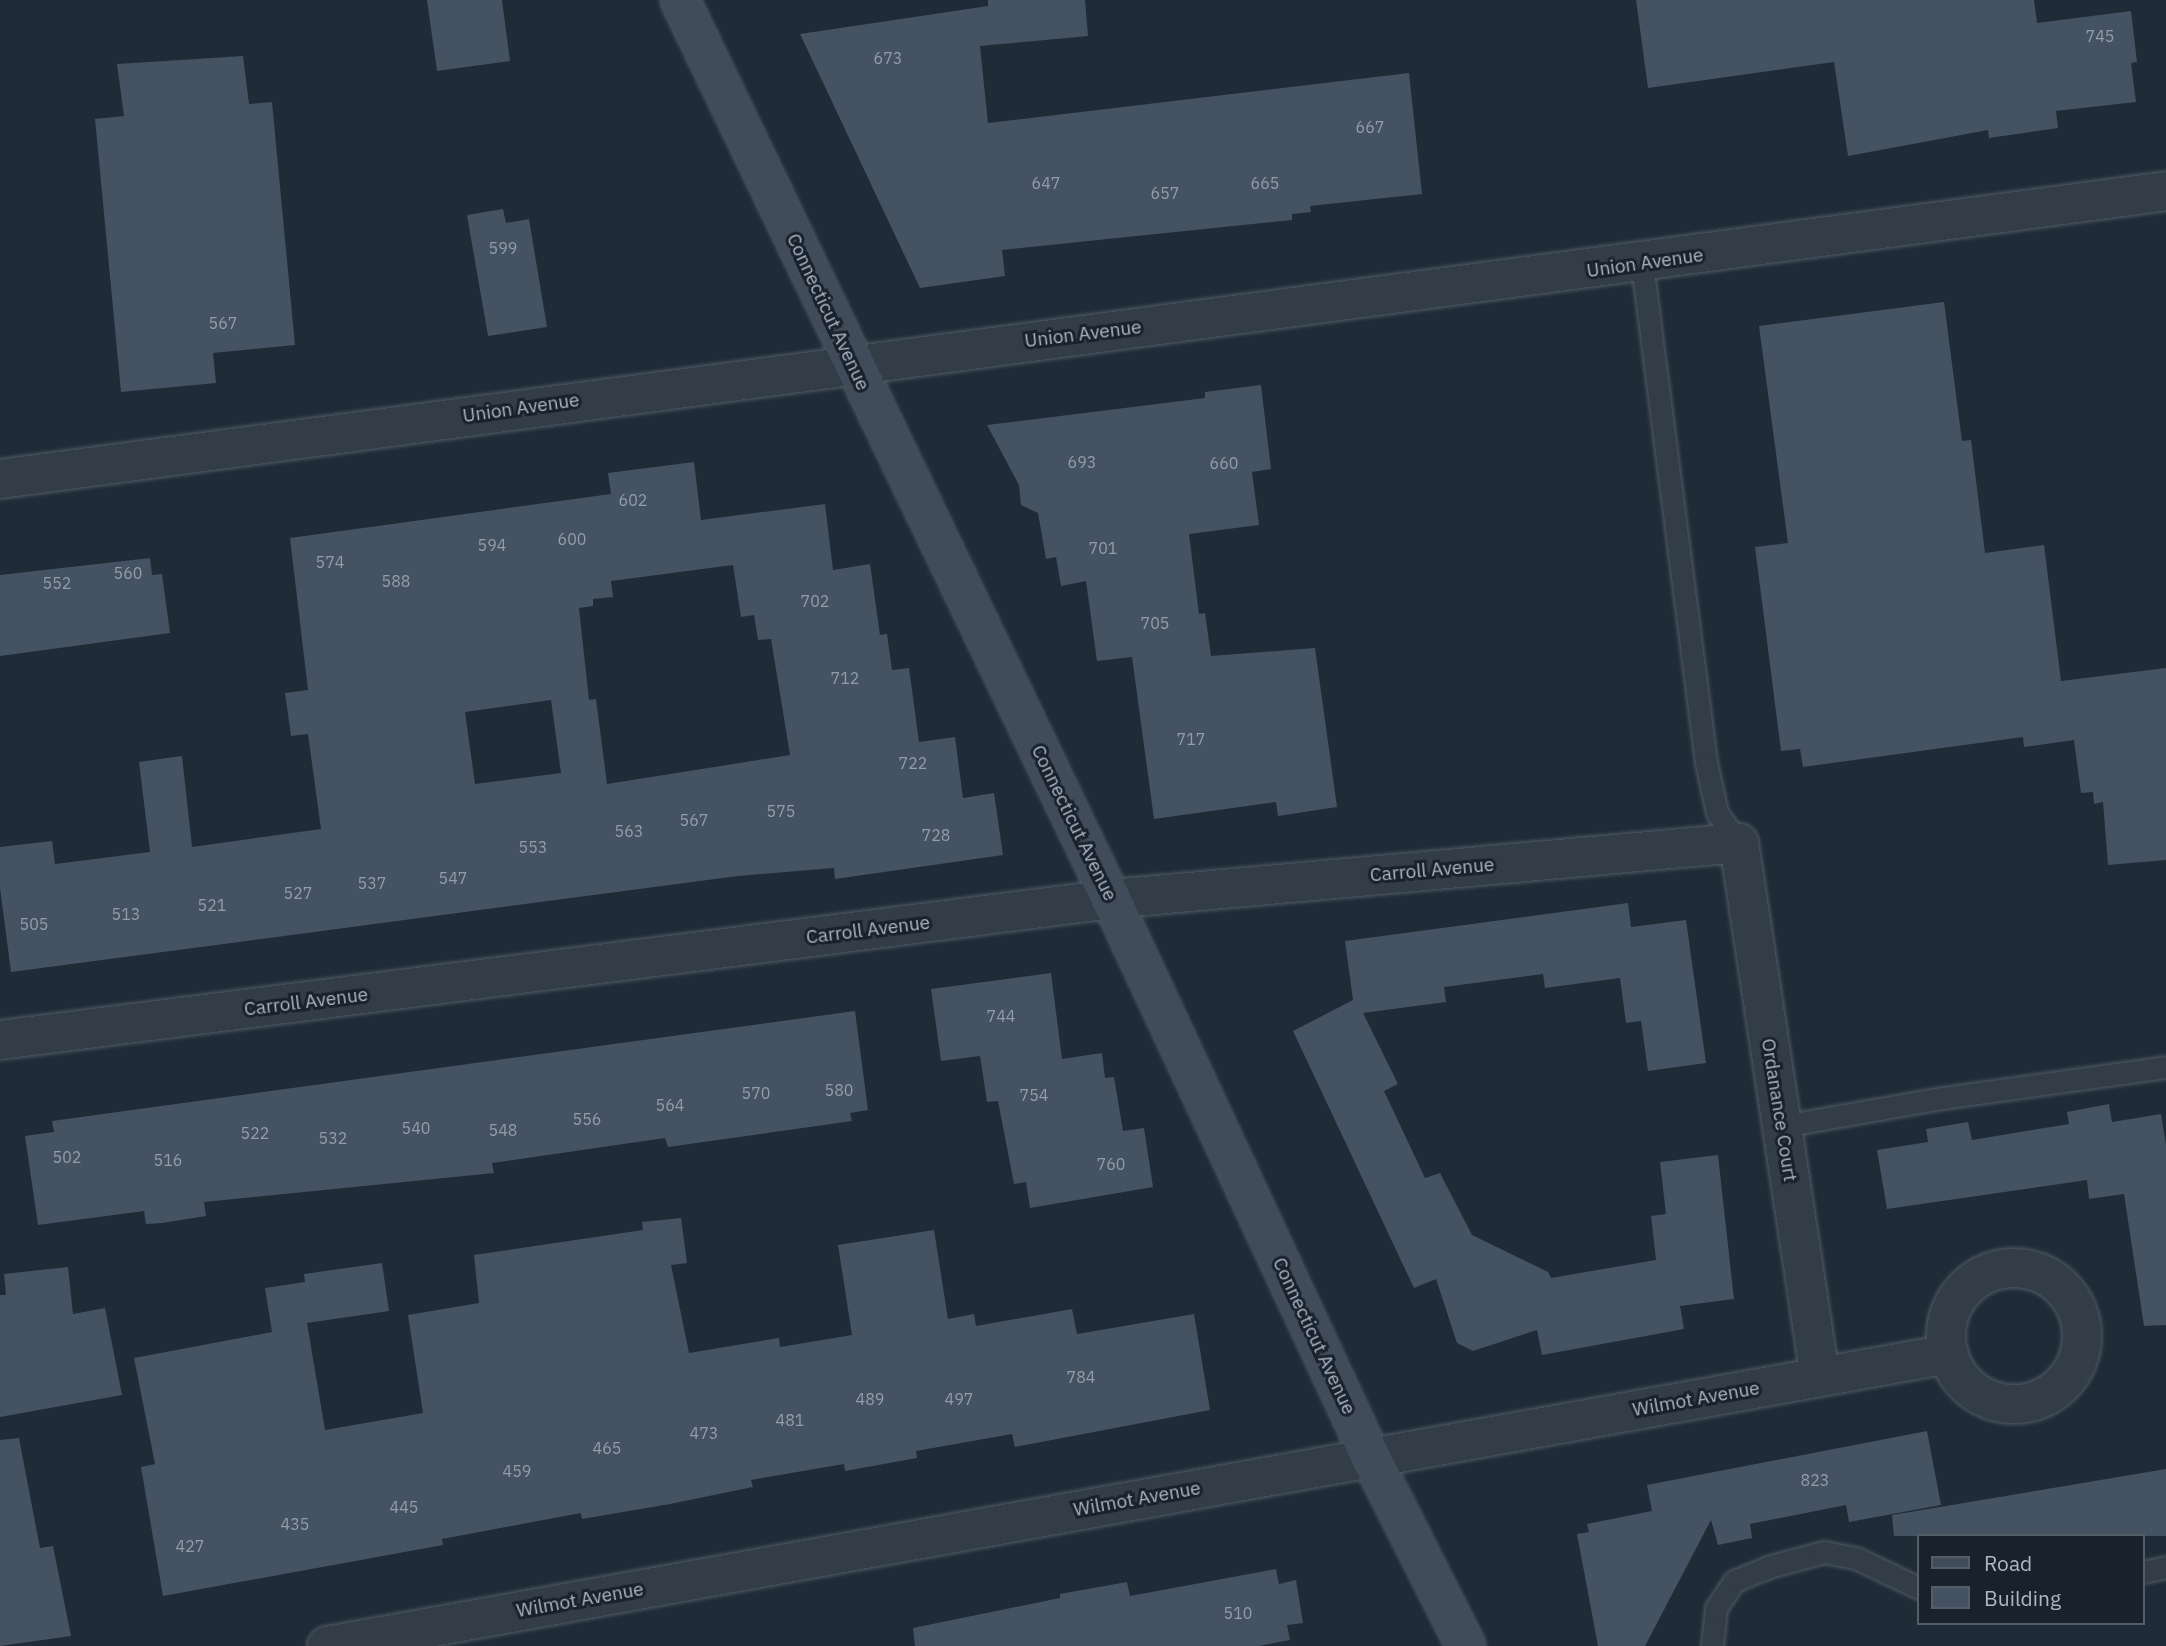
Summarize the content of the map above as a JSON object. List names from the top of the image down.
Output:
{
  "streets": {
    "main road": ["Connecticut Avenue"],
    "street": [
      "Union Avenue",
      "Carroll Avenue",
      "Ordanance Court",
      "Wilmot Avenue"
    ]
  },
  "crossings": [
    ["Union Avenue", "Connecticut Avenue"],
    ["Connecticut Avenue", "Carroll Avenue"],
    ["Connecticut Avenue", "Wilmot Avenue"],
    ["Carroll Avenue", "Ordanance Court"],
    ["Ordanance Court", "Wilmot Avenue"]
  ],
  "house_numbers": [
    "745",
    "673",
    "667",
    "647",
    "665",
    "657",
    "599",
    "567",
    "693",
    "660",
    "602",
    "600",
    "594",
    "701",
    "574",
    "560",
    "588",
    "552",
    "702",
    "705",
    "712",
    "717",
    "722",
    "575",
    "567",
    "563",
    "728",
    "553",
    "547",
    "537",
    "527",
    "521",
    "513",
    "505",
    "744",
    "580",
    "570",
    "754",
    "564",
    "556",
    "540",
    "548",
    "522",
    "532",
    "502",
    "516",
    "760",
    "784",
    "489",
    "497",
    "481",
    "473",
    "465",
    "459",
    "823",
    "445",
    "435",
    "427",
    "510"
  ],
  "legend": ["Road", "Building"]
}
